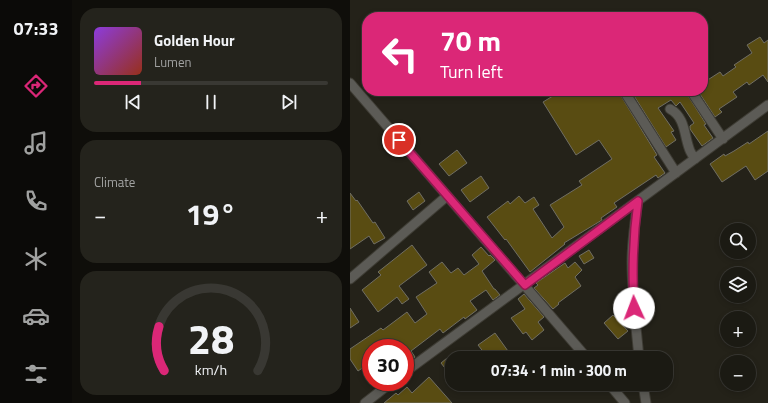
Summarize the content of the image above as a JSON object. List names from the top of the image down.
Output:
{
  "page": {
    "tabs": "07:33",
    "turn": ["70 m", "Turn left"],
    "song": ["Golden Hour", "Lumen"],
    "tile": "Climate",
    "heat": ["−", "19°", "+"],
    "map_buttons": ["+", "−"],
    "limit": "30",
    "trip": "07:34 · 1 min · 300 m",
    "gauge": ["28", "km/h"]
  }
}
